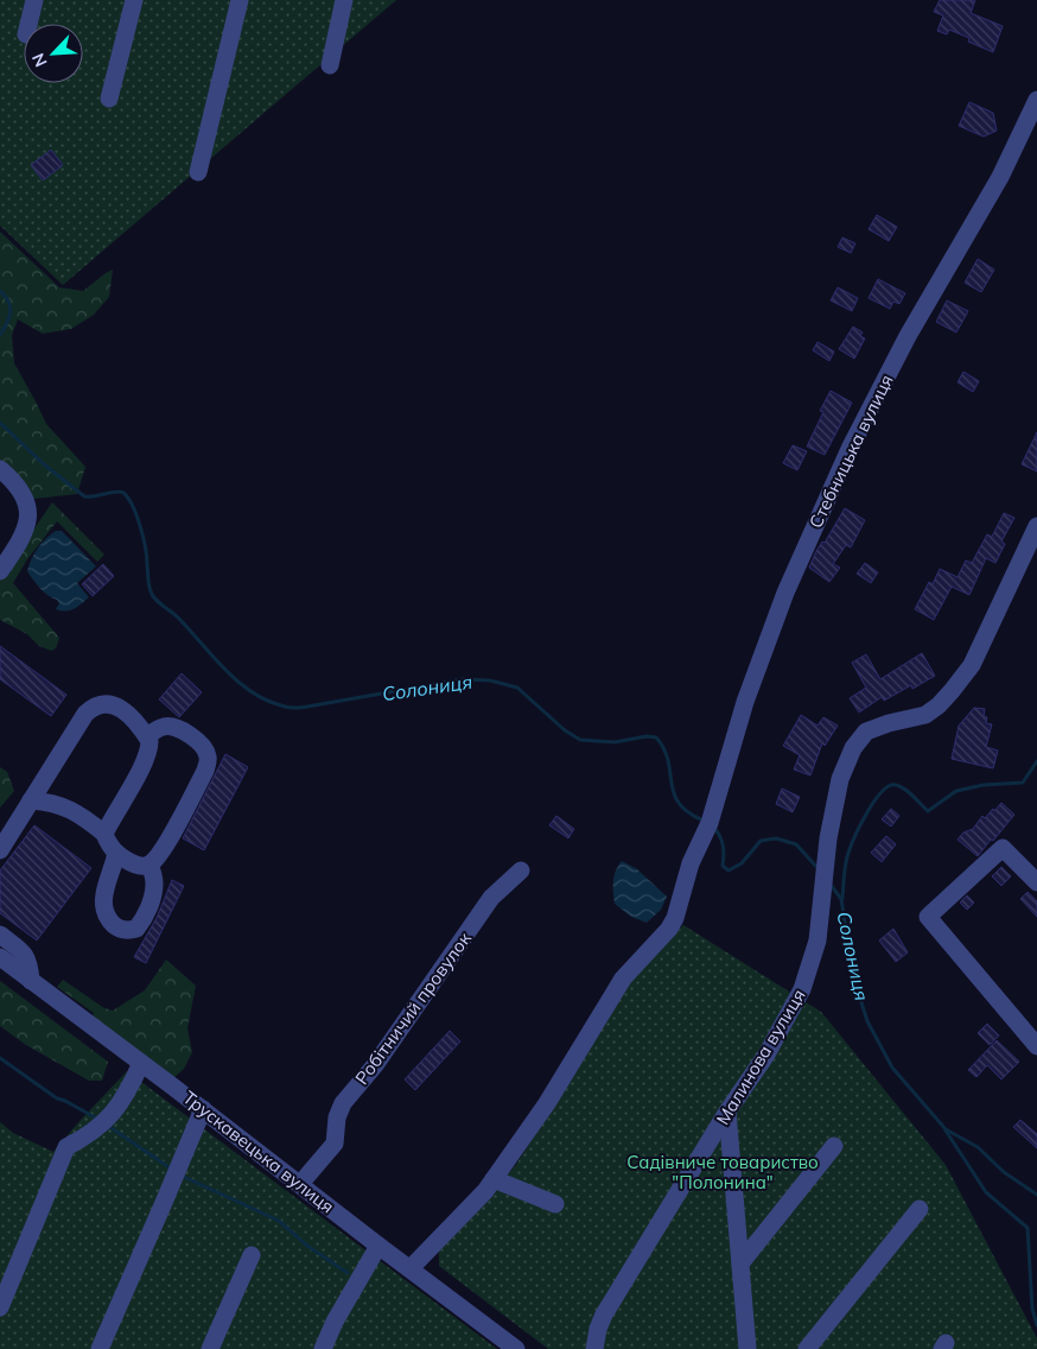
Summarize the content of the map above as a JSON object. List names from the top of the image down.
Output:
{
  "streets": {
    "street": [
      "Стебницька вулиця",
      "Робітничий провулок",
      "Малинова вулиця",
      "Трускавецька вулиця"
    ]
  },
  "crossings": [
    ["Стебницька вулиця", "Трускавецька вулиця"],
    ["Робітничий провулок", "Трускавецька вулиця"]
  ],
  "water": ["Солониця"],
  "parks": ["Садівниче товариство \"Полонина\""],
  "north": "bottom left"
}
